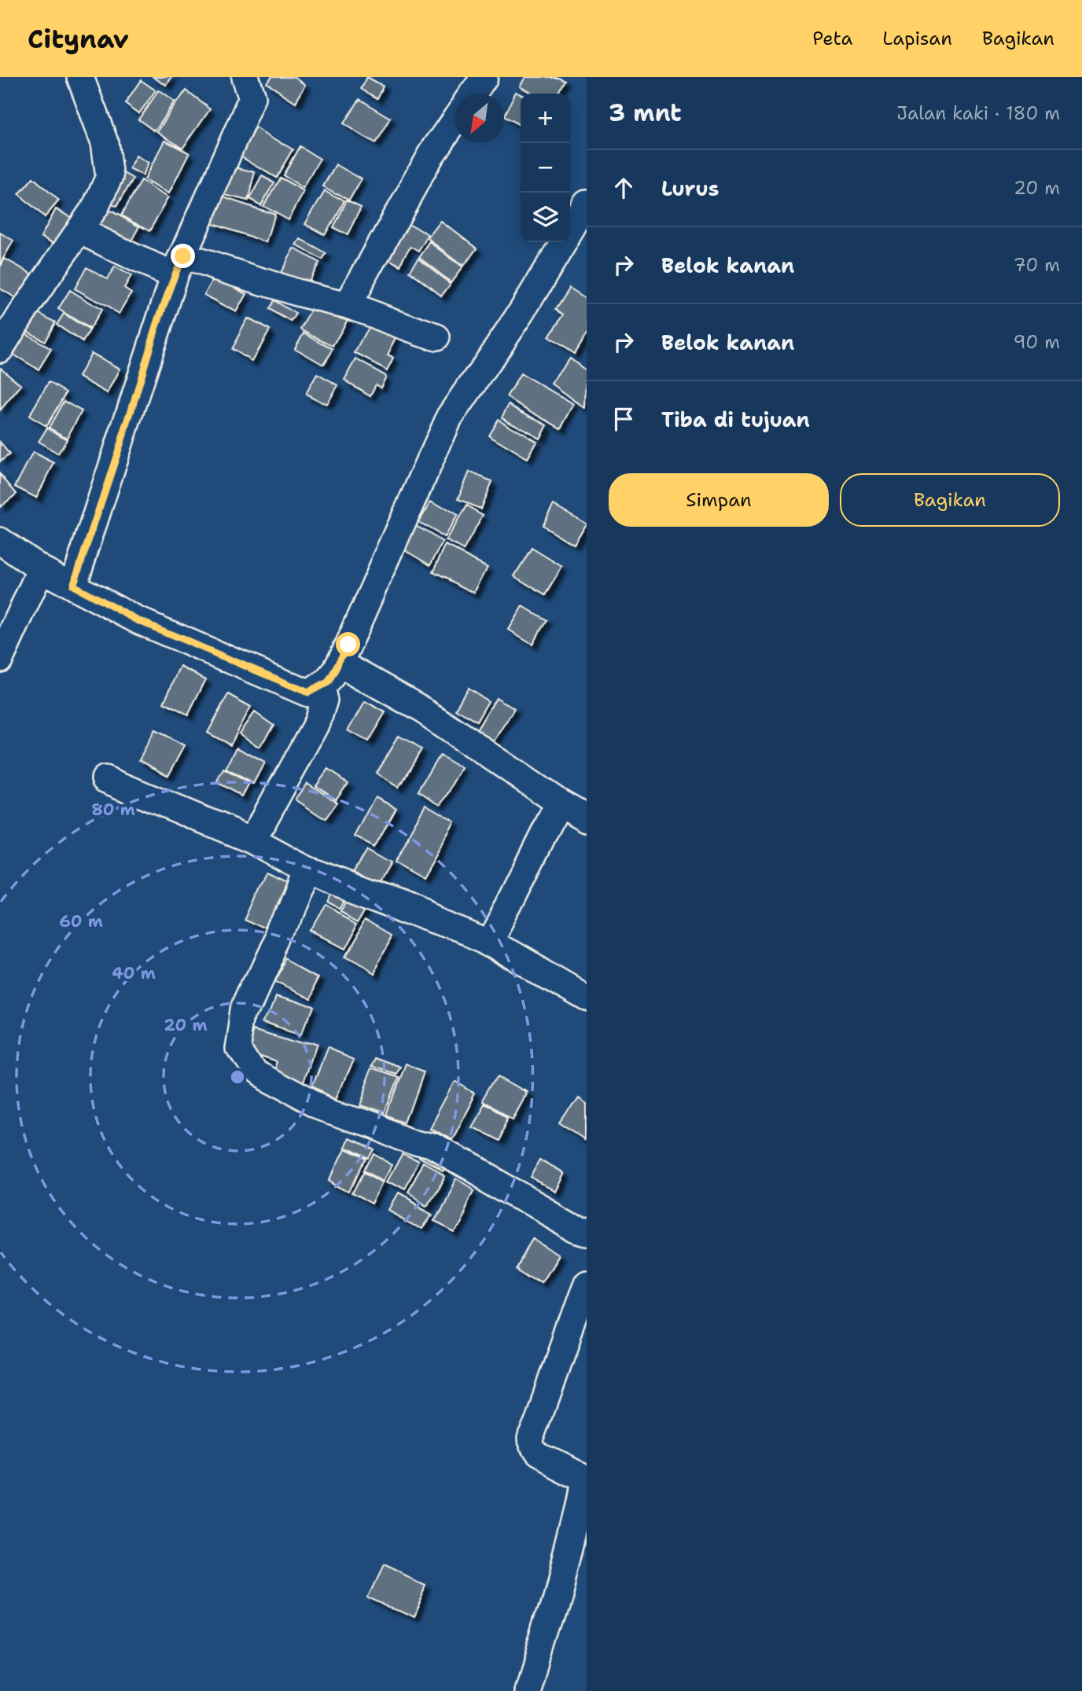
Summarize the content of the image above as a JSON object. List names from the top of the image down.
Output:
{
  "north": "bottom left",
  "page": {
    "header": "Citynav",
    "nav": ["Peta", "Lapisan", "Bagikan"],
    "heading": ["3 mnt", "Jalan kaki · 180 m"],
    "map_buttons": ["+", "−"],
    "list": [
      ["Lurus", "20 m"],
      ["Belok kanan", "70 m"],
      ["Belok kanan", "90 m"],
      "Tiba di tujuan"
    ],
    "buttons": ["Simpan", "Bagikan"]
  },
  "rings": [
    "80 m",
    "60 m",
    "40 m",
    "20 m"
  ]
}
